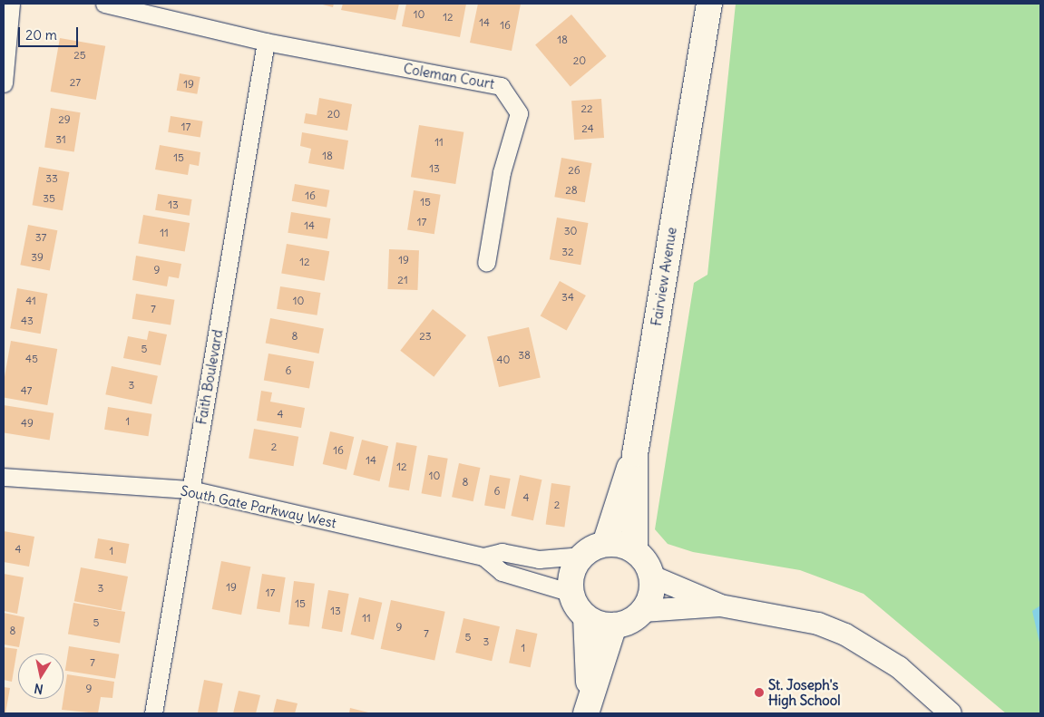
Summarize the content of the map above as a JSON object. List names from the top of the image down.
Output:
{
  "streets": {
    "main road": ["Fairview Avenue"],
    "street": ["Coleman Court", "Faith Boulevard", "South Gate Parkway West"]
  },
  "crossings": [
    ["Coleman Court", "Faith Boulevard"],
    ["Fairview Avenue", "South Gate Parkway West"],
    ["Faith Boulevard", "South Gate Parkway West"]
  ],
  "places": ["St. Joseph's High School"],
  "house_numbers": [
    "10",
    "12",
    "14",
    "16",
    "18",
    "25",
    "20",
    "27",
    "19",
    "22",
    "20",
    "29",
    "17",
    "24",
    "31",
    "11",
    "18",
    "15",
    "13",
    "26",
    "33",
    "28",
    "16",
    "35",
    "15",
    "13",
    "17",
    "14",
    "30",
    "11",
    "37",
    "32",
    "39",
    "19",
    "12",
    "9",
    "21",
    "34",
    "41",
    "10",
    "7",
    "43",
    "8",
    "23",
    "5",
    "38",
    "45",
    "40",
    "6",
    "3",
    "47",
    "4",
    "1",
    "49",
    "2",
    "16",
    "14",
    "12",
    "10",
    "8",
    "6",
    "4",
    "2",
    "4",
    "1",
    "19",
    "3",
    "17",
    "15",
    "13",
    "11",
    "5",
    "9",
    "8",
    "7",
    "5",
    "3",
    "1",
    "7",
    "9"
  ],
  "scale_bar": "20 m",
  "north": "bottom"
}
